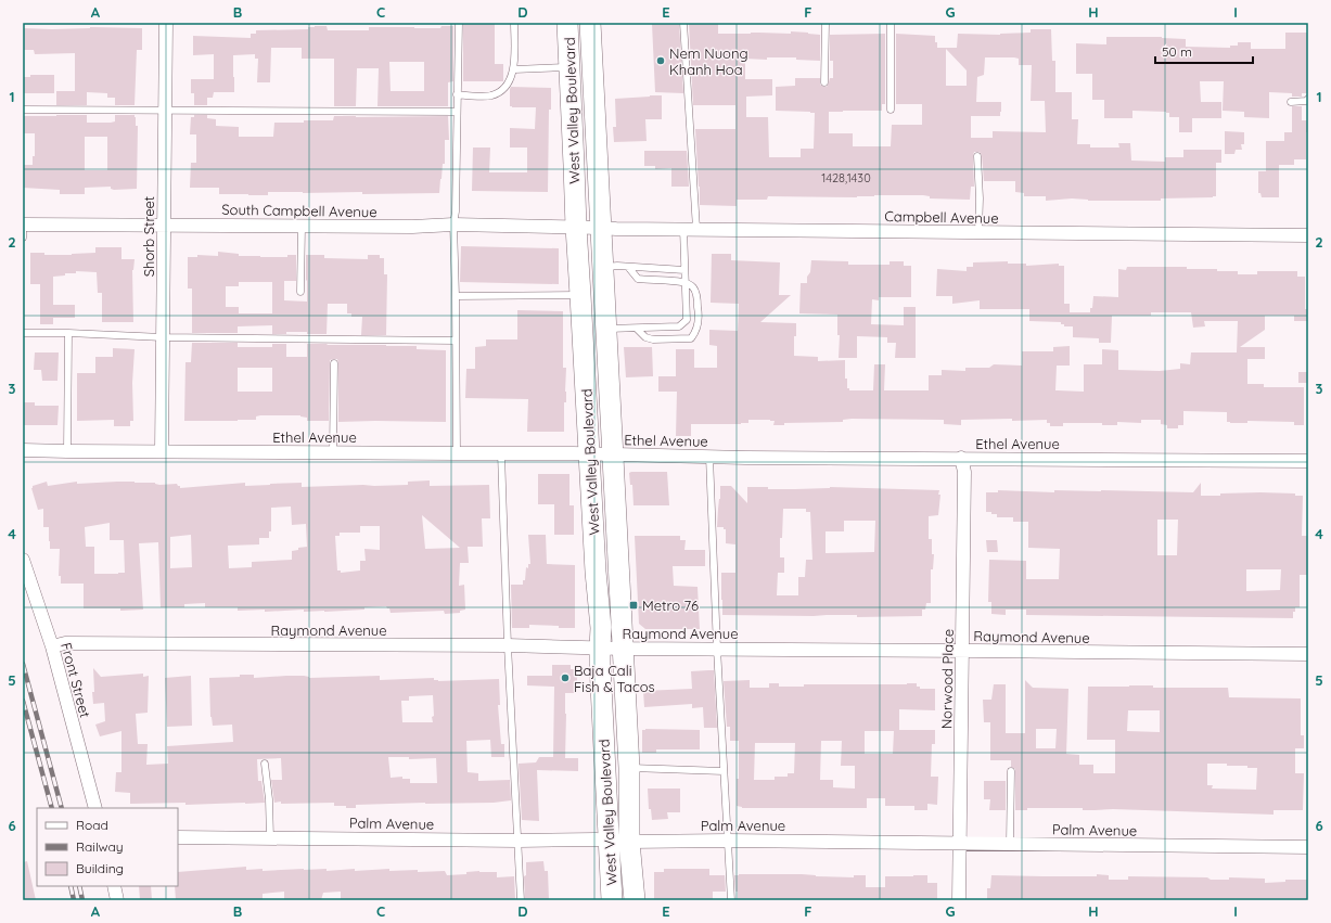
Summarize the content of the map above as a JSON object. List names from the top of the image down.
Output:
{
  "streets": {
    "main road": ["West Valley Boulevard"],
    "street": [
      "South Campbell Avenue",
      "Campbell Avenue",
      "Shorb Street",
      "Ethel Avenue",
      "Raymond Avenue",
      "Norwood Place",
      "Front Street",
      "Palm Avenue"
    ]
  },
  "crossings": [
    ["West Valley Boulevard", "South Campbell Avenue"],
    ["West Valley Boulevard", "Campbell Avenue"],
    ["West Valley Boulevard", "Ethel Avenue"],
    ["West Valley Boulevard", "Raymond Avenue"],
    ["West Valley Boulevard", "Palm Avenue"],
    ["South Campbell Avenue", "Campbell Avenue"],
    ["South Campbell Avenue", "Shorb Street"],
    ["Shorb Street", "Ethel Avenue"],
    ["Ethel Avenue", "Norwood Place"],
    ["Raymond Avenue", "Norwood Place"],
    ["Raymond Avenue", "Front Street"],
    ["Norwood Place", "Palm Avenue"]
  ],
  "places": {
    "other": ["Nem Nuong Khanh Hoa", "Baja Cali Fish & Tacos"],
    "transit": ["Metro 76"]
  },
  "house_numbers": ["1428,1430"],
  "legend": ["Road", "Railway", "Building"],
  "scale_bar": "50 m",
  "grid": {
    "columns": [
      "A",
      "B",
      "C",
      "D",
      "E",
      "F",
      "G",
      "H",
      "I"
    ],
    "rows": [
      "1",
      "2",
      "3",
      "4",
      "5",
      "6"
    ]
  }
}
